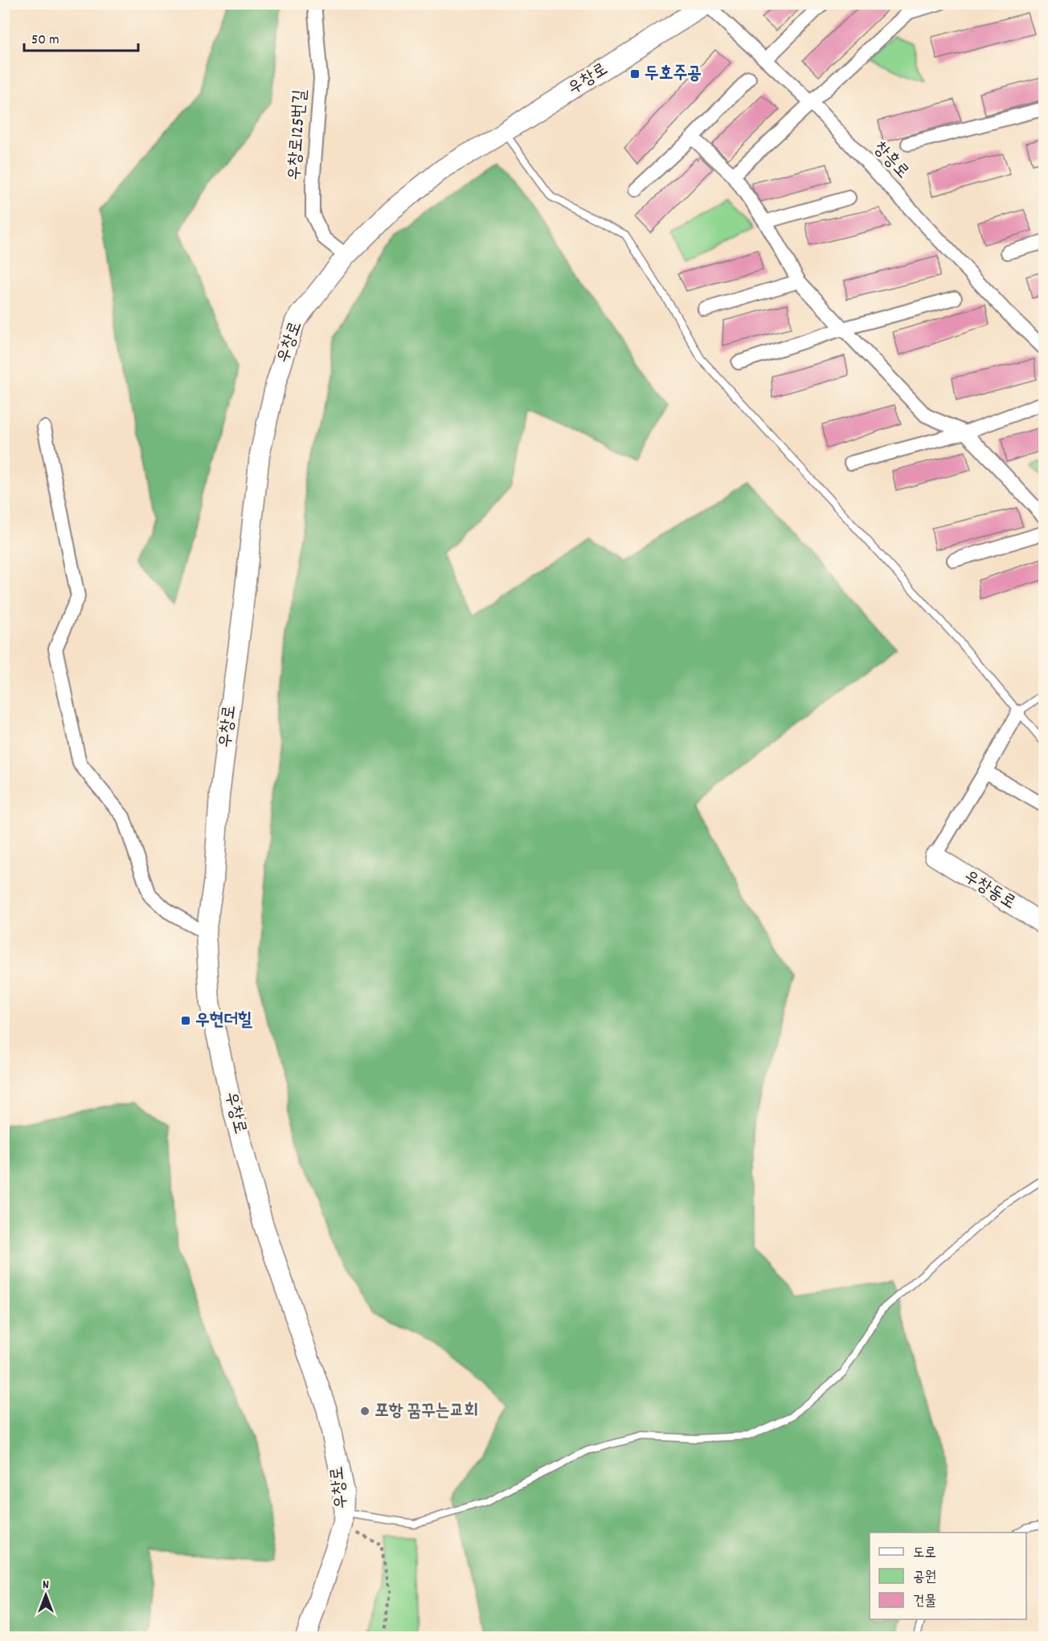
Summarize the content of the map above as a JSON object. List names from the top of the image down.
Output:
{
  "streets": {
    "main road": ["우창로", "우창동로"],
    "street": ["우창로125번길", "창흥로"]
  },
  "crossings": [
    ["우창로", "우창로125번길"],
    ["우창로", "창흥로"]
  ],
  "places": {
    "transit": ["두호주공", "우현더힐"],
    "other": ["포항 꿈꾸는교회"]
  },
  "legend": ["도로", "공원", "건물"],
  "scale_bar": "50 m",
  "north": "top"
}
